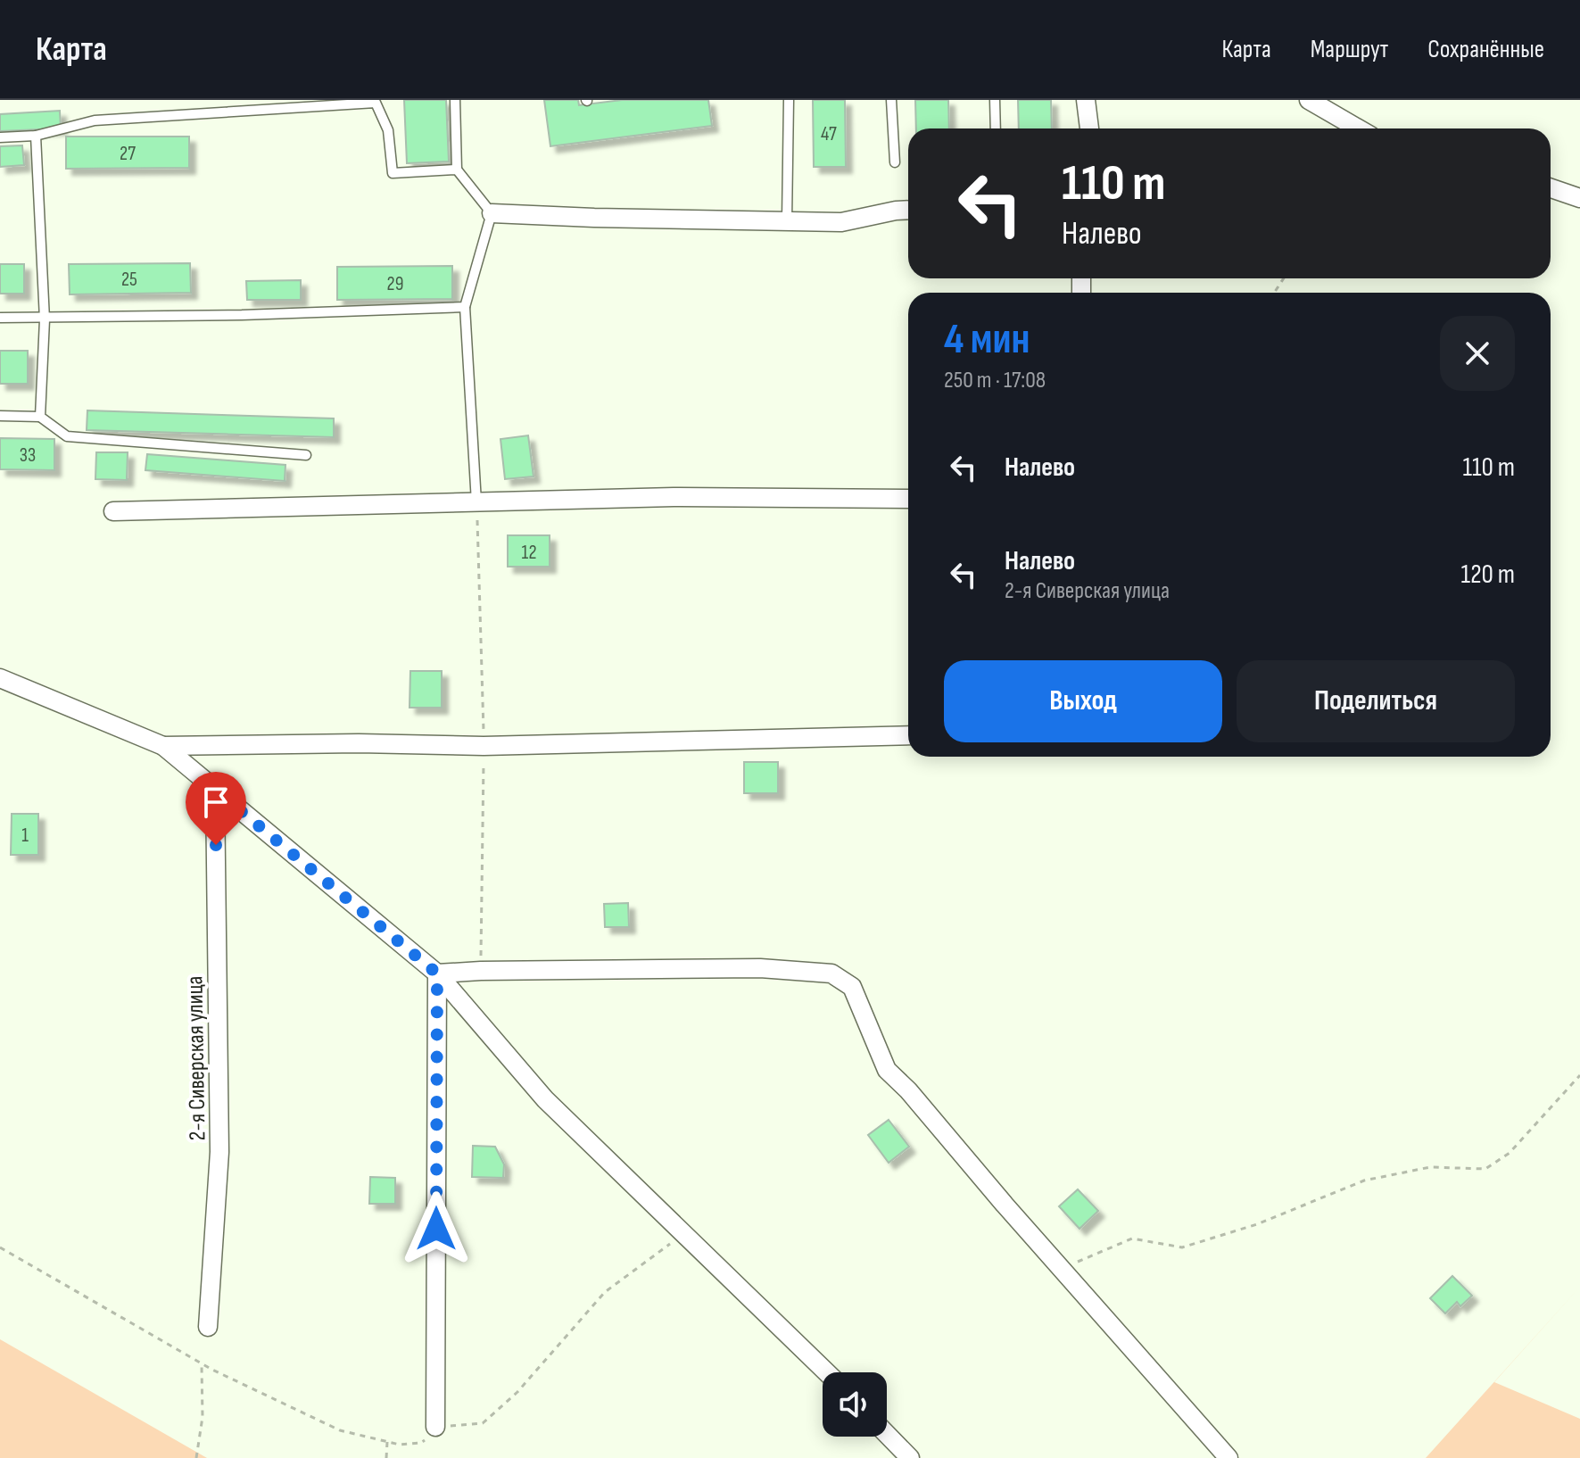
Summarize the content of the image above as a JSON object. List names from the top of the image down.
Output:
{
  "streets": {
    "street": ["2-я Сиверская улица"]
  },
  "house_numbers": [
    "47",
    "27",
    "25",
    "29",
    "33",
    "12",
    "1"
  ],
  "page": {
    "header": "Карта",
    "nav": ["Карта", "Маршрут", "Сохранённые"],
    "turn": ["110 m", "Налево"],
    "heading": ["4 мин", "250 m · 17:08"],
    "list": [
      {
        "name": "Налево",
        "value": "110 m"
      },
      {
        "name": "Налево",
        "note": "2-я Сиверская улица",
        "value": "120 m"
      }
    ],
    "buttons": ["Выход", "Поделиться"]
  }
}
